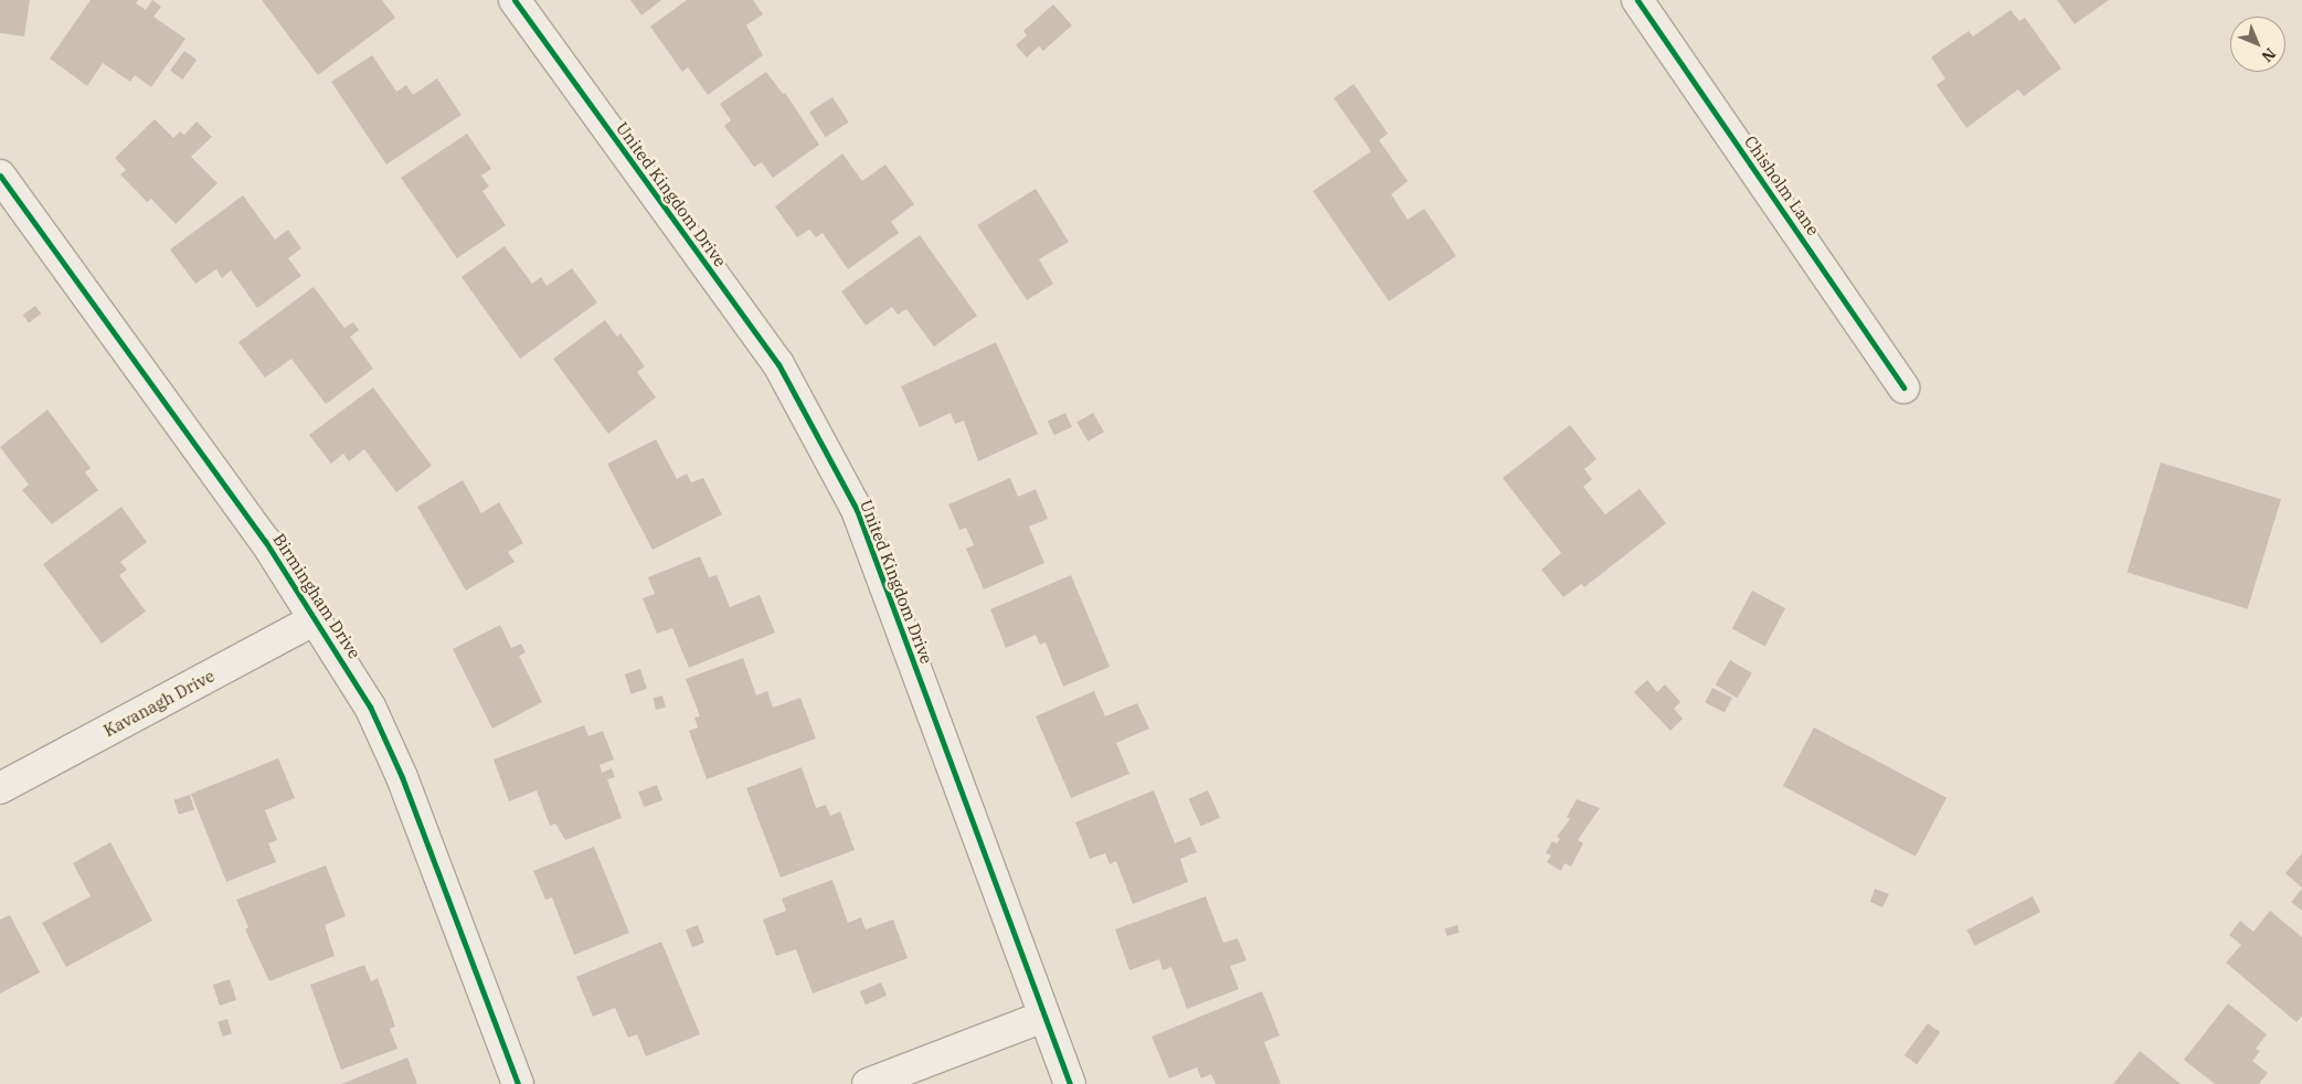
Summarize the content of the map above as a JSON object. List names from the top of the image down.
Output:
{
  "streets": {
    "street": [
      "Chisholm Lane",
      "United Kingdom Drive",
      "Birmingham Drive",
      "Kavanagh Drive"
    ]
  },
  "crossings": [
    ["Birmingham Drive", "Kavanagh Drive"]
  ],
  "north": "bottom right"
}
